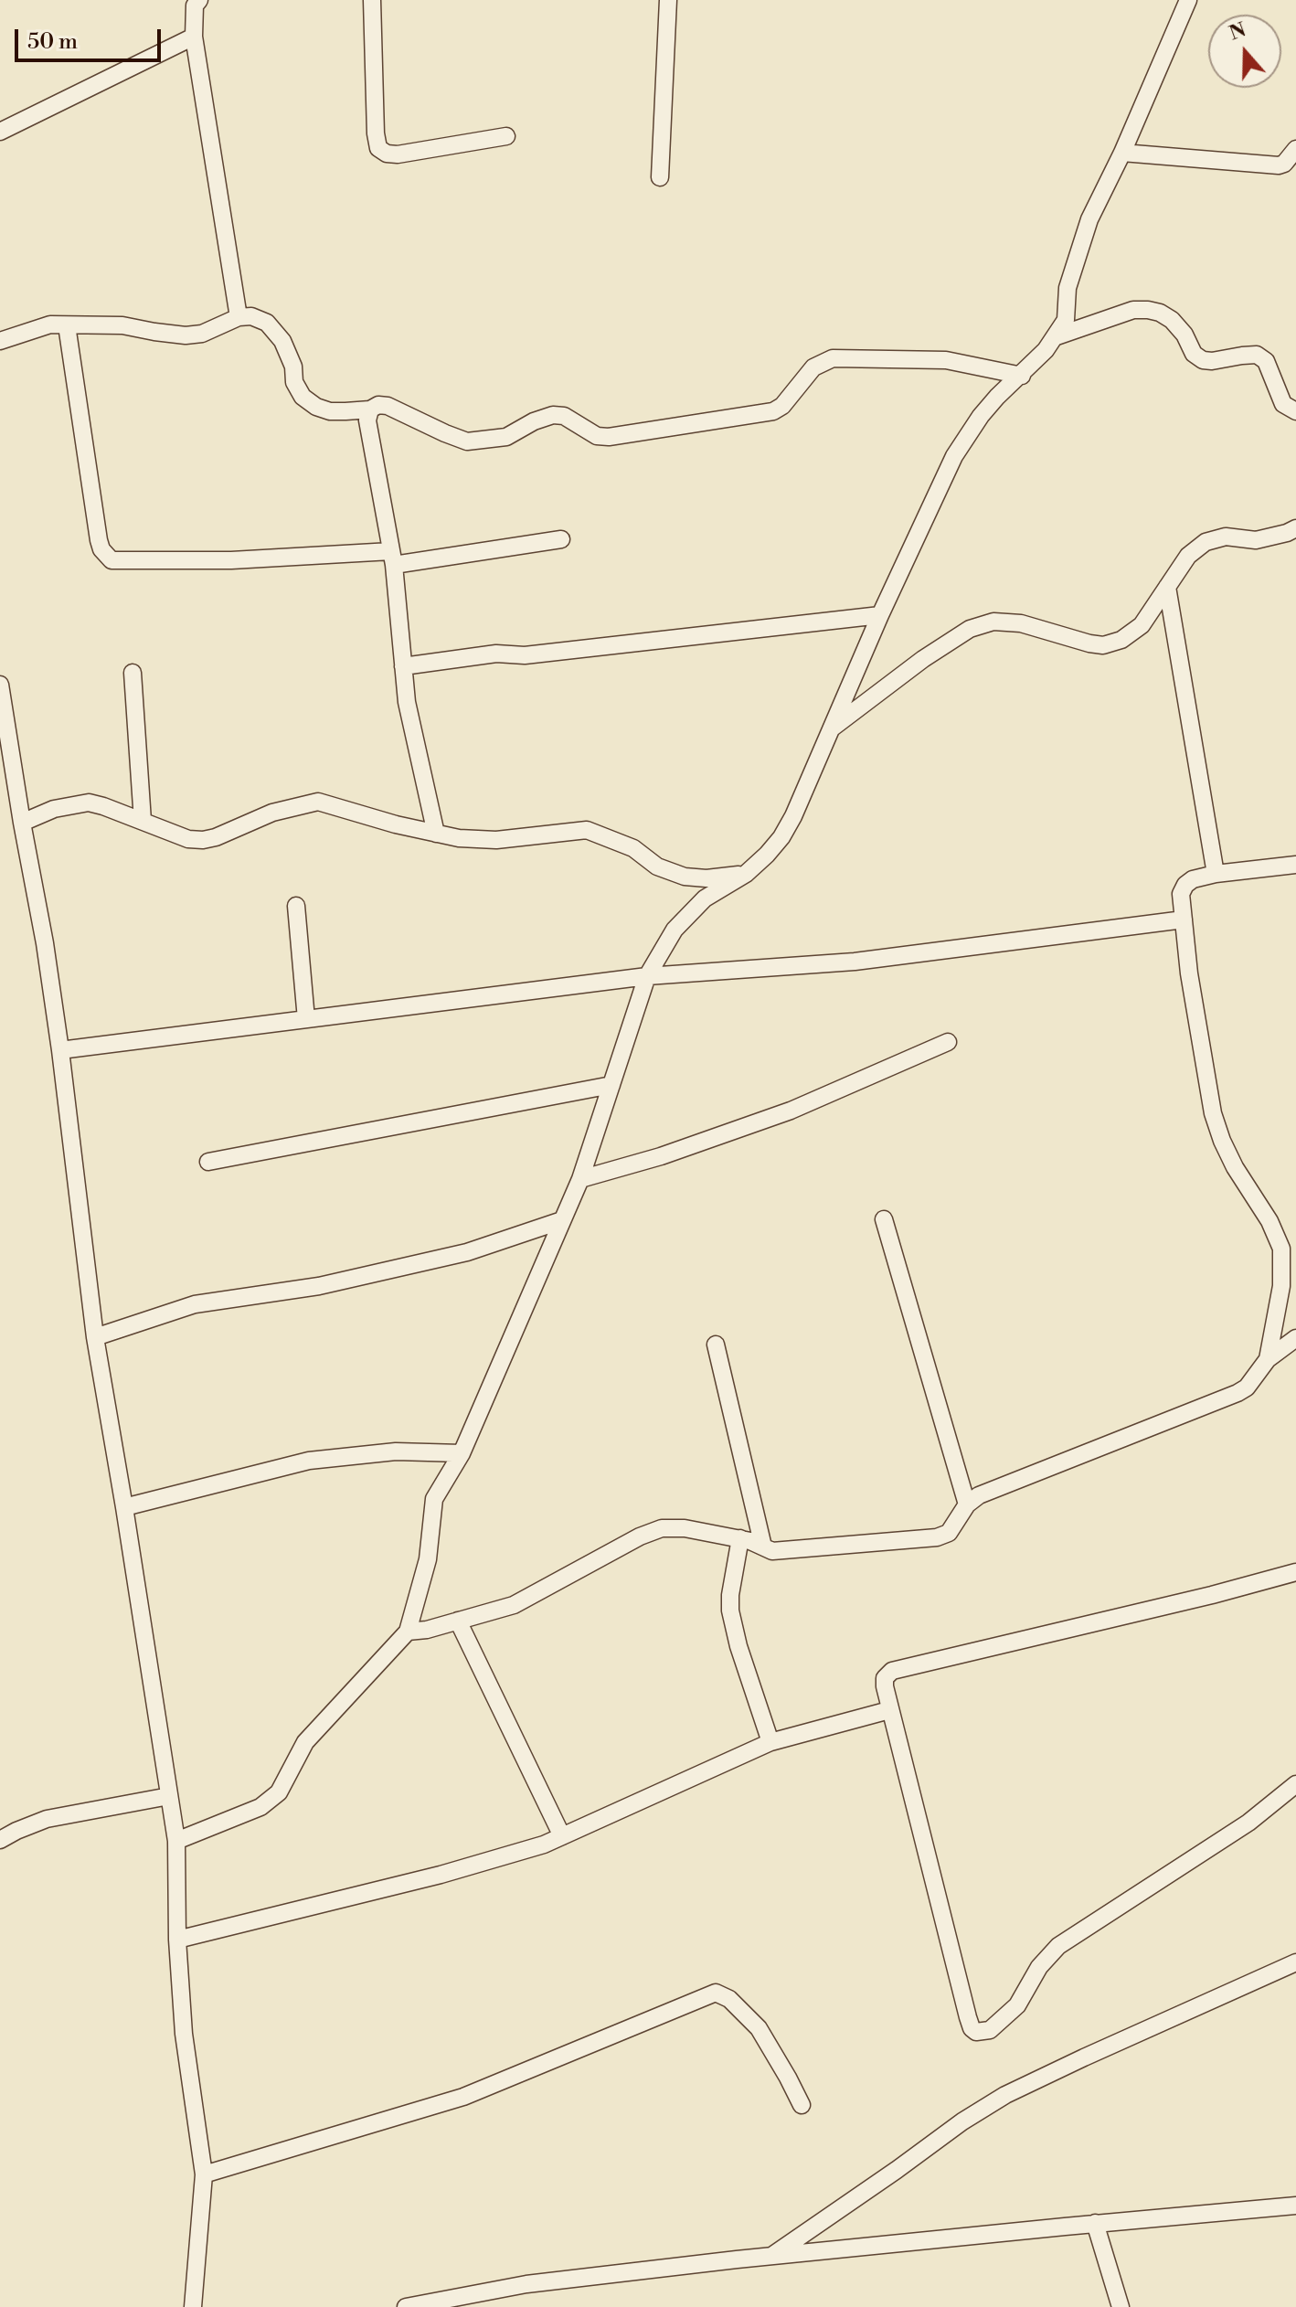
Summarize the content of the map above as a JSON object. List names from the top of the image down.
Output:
{
  "scale_bar": "50 m",
  "north": "top"
}
